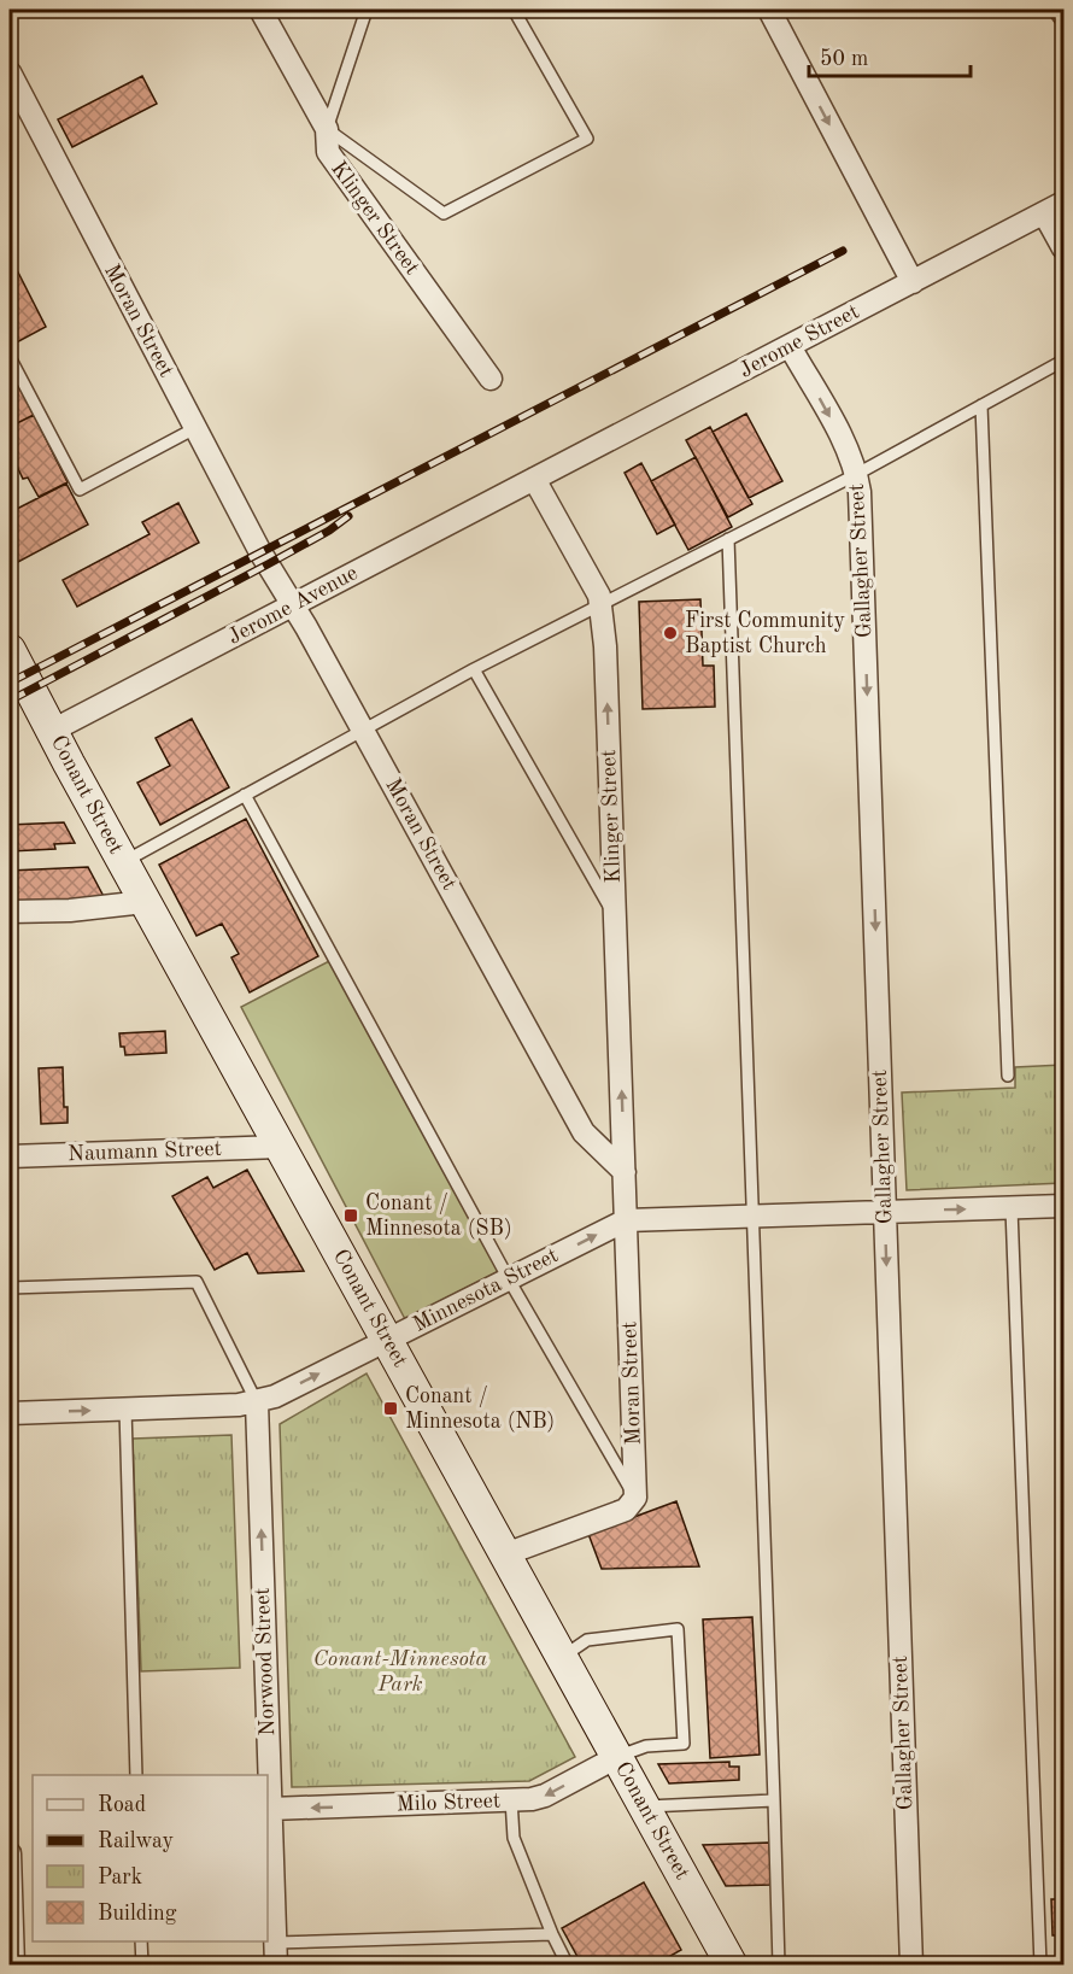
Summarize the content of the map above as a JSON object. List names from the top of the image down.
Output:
{
  "streets": {
    "main road": ["Conant Street"],
    "street": [
      "Klinger Street",
      "Moran Street",
      "Jerome Street",
      "Gallagher Street",
      "Jerome Avenue",
      "Naumann Street",
      "Minnesota Street",
      "Norwood Street",
      "Milo Street"
    ]
  },
  "crossings": [
    ["Klinger Street", "Moran Street"],
    ["Klinger Street", "Jerome Street"],
    ["Klinger Street", "Jerome Avenue"],
    ["Moran Street", "Jerome Avenue"],
    ["Moran Street", "Minnesota Street"],
    ["Jerome Street", "Gallagher Street"],
    ["Jerome Street", "Jerome Avenue"],
    ["Gallagher Street", "Minnesota Street"],
    ["Jerome Avenue", "Conant Street"],
    ["Conant Street", "Naumann Street"],
    ["Conant Street", "Minnesota Street"],
    ["Conant Street", "Milo Street"],
    ["Minnesota Street", "Norwood Street"],
    ["Norwood Street", "Milo Street"]
  ],
  "one_way": [
    "Klinger Street",
    "Gallagher Street",
    "Minnesota Street",
    "Norwood Street",
    "Milo Street"
  ],
  "parks": ["Conant-Minnesota Park"],
  "places": {
    "other": ["First Community Baptist Church"],
    "transit": ["Conant / Minnesota (SB)", "Conant / Minnesota (NB)"]
  },
  "legend": [
    "Road",
    "Railway",
    "Park",
    "Building"
  ],
  "scale_bar": "50 m"
}
